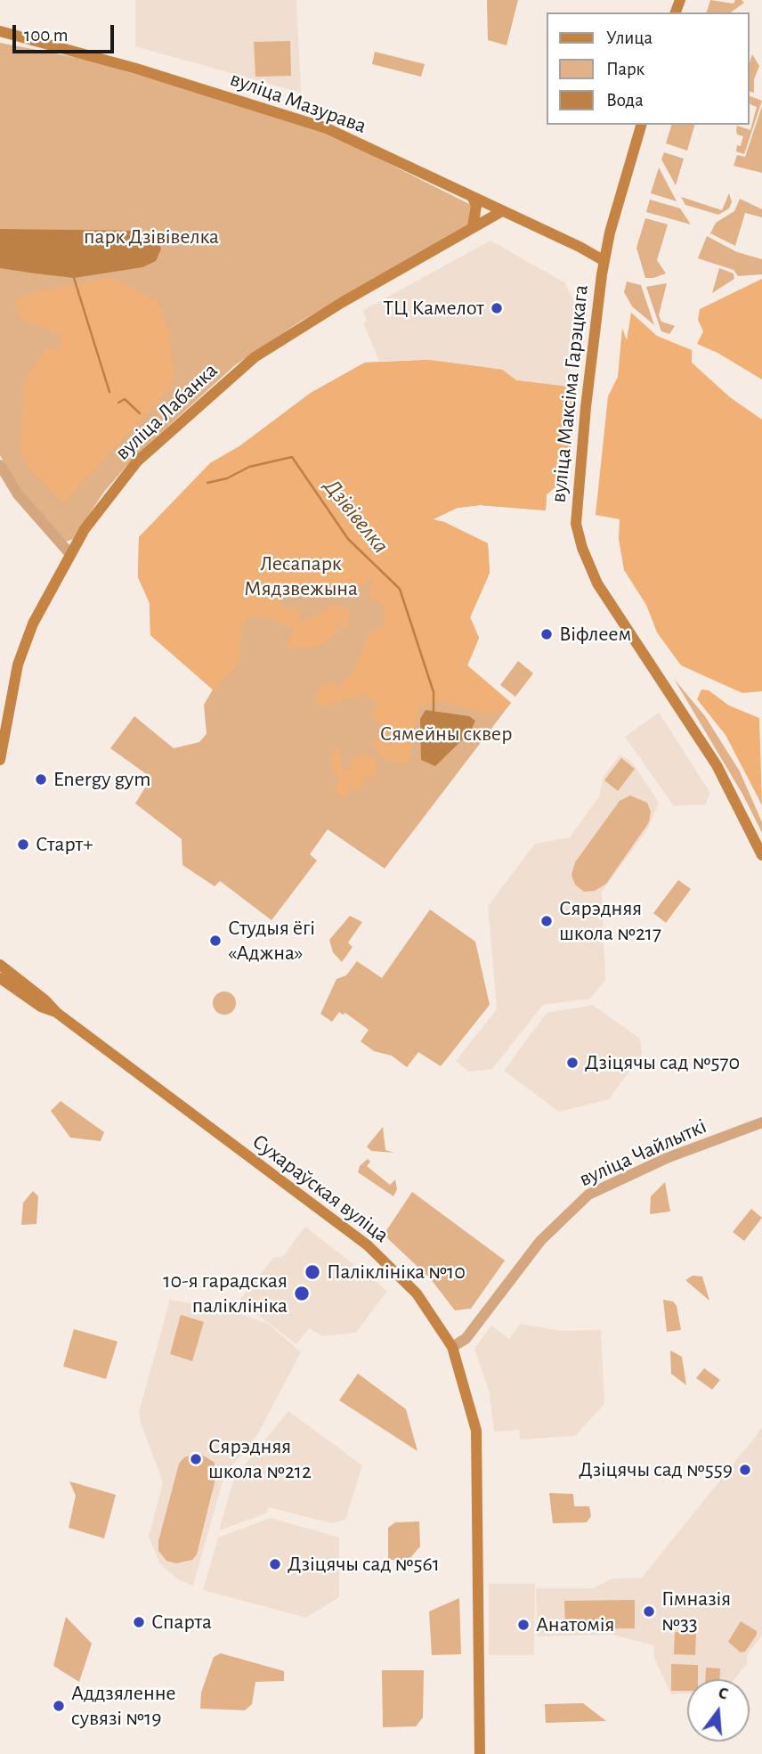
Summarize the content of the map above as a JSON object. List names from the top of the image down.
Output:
{
  "streets": {
    "main road": [
      "вуліца Мазурава",
      "вуліца Максіма Гарэцкага",
      "вуліца Лабанка",
      "Сухараўская вуліца"
    ],
    "street": ["вуліца Чайлыткі"]
  },
  "crossings": [
    ["вуліца Мазурава", "вуліца Максіма Гарэцкага"],
    ["вуліца Мазурава", "вуліца Лабанка"],
    ["вуліца Чайлыткі", "Сухараўская вуліца"]
  ],
  "water": ["Дзівівелка"],
  "parks": ["парк Дзівівелка", "Лесапарк Мядзвежына", "Сямейны сквер"],
  "places": [
    "ТЦ Камелот",
    "Віфлеем",
    "Energy gym",
    "Старт+",
    "Сярэдняя школа №217",
    "Студыя ёгі «Аджна»",
    "Дзіцячы сад №570",
    "Паліклініка №10",
    "10-я гарадская паліклініка",
    "Сярэдняя школа №212",
    "Дзіцячы сад №559",
    "Дзіцячы сад №561",
    "Гімназія №33",
    "Спарта",
    "Анатомія",
    "Аддзяленне сувязі №19"
  ],
  "legend": ["Улица", "Парк", "Вода"],
  "scale_bar": "100 m",
  "north": "top"
}
